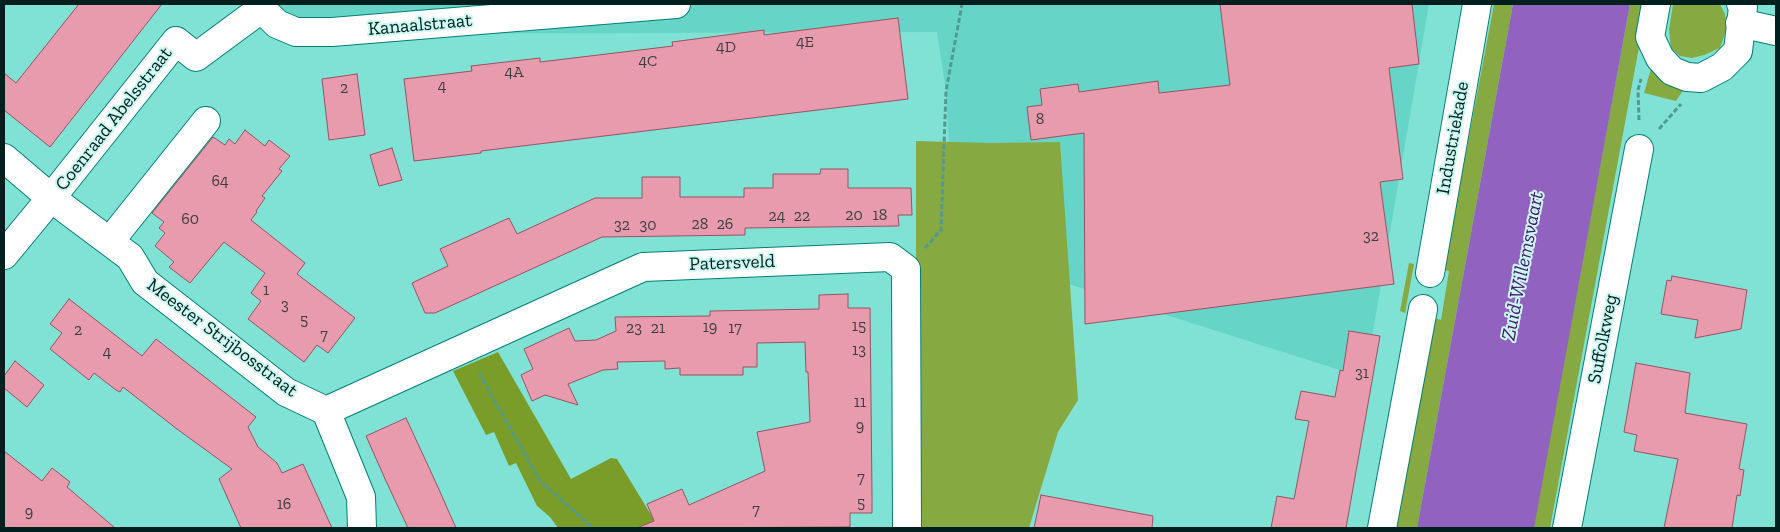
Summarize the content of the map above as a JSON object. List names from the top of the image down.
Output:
{
  "streets": {
    "street": [
      "Kanaalstraat",
      "Coenraad Abelsstraat",
      "Industriekade",
      "Patersveld",
      "Meester Strijbosstraat",
      "Suffolkweg"
    ]
  },
  "crossings": [
    ["Kanaalstraat", "Coenraad Abelsstraat"],
    ["Coenraad Abelsstraat", "Meester Strijbosstraat"],
    ["Patersveld", "Meester Strijbosstraat"]
  ],
  "water": ["Zuid-Willemsvaart"],
  "house_numbers": [
    "4E",
    "4D",
    "4C",
    "4A",
    "4",
    "2",
    "8",
    "64",
    "20",
    "18",
    "24",
    "22",
    "60",
    "28",
    "26",
    "32",
    "30",
    "32",
    "1",
    "3",
    "5",
    "15",
    "19",
    "23",
    "21",
    "17",
    "2",
    "7",
    "13",
    "4",
    "31",
    "11",
    "9",
    "7",
    "5",
    "16",
    "7",
    "9"
  ]
}
